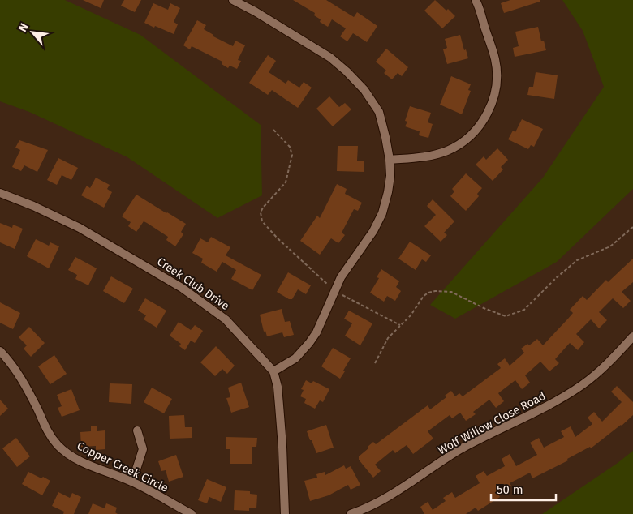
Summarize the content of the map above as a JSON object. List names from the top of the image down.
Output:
{
  "streets": {
    "street": ["Creek Club Drive", "Wolf Willow Close Road", "Copper Creek Circle"]
  },
  "scale_bar": "50 m",
  "north": "top left"
}
